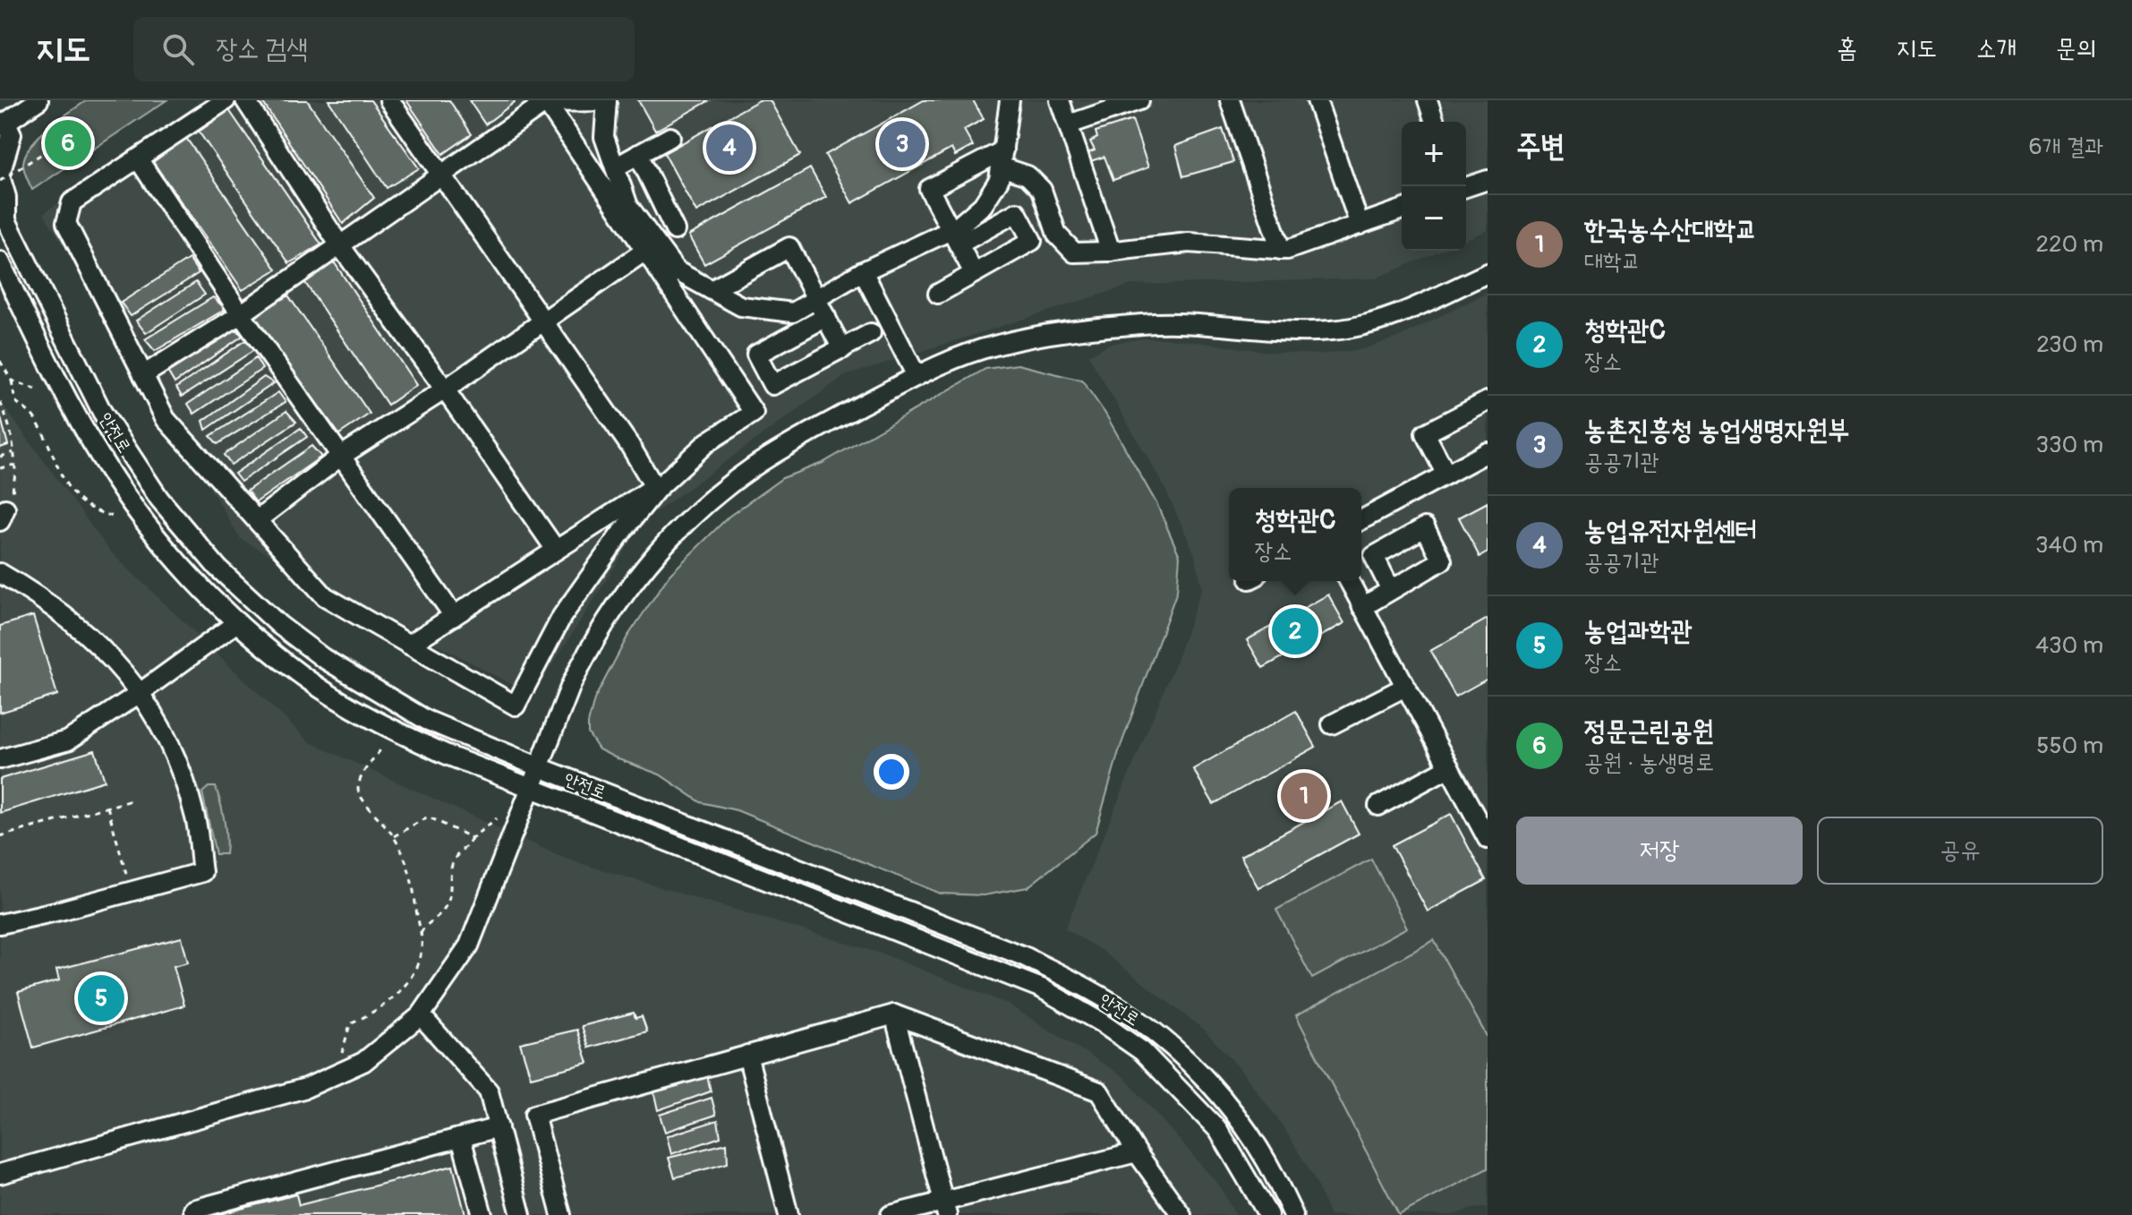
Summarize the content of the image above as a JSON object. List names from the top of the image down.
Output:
{
  "streets": {
    "street": ["안전로"]
  },
  "page": {
    "header": "지도",
    "search": "장소 검색",
    "nav": [
      "홈",
      "지도",
      "소개",
      "문의"
    ],
    "heading": ["주변", "6개 결과"],
    "pins": [
      "6",
      "3",
      "4",
      "2",
      "1",
      "5"
    ],
    "map_buttons": ["+", "−"],
    "list": [
      {
        "mark": "1",
        "name": "한국농수산대학교",
        "note": "대학교",
        "value": "220 m"
      },
      {
        "mark": "2",
        "name": "청학관C",
        "note": "장소",
        "value": "230 m"
      },
      {
        "mark": "3",
        "name": "농촌진흥청 농업생명자원부",
        "note": "공공기관",
        "value": "330 m"
      },
      {
        "mark": "4",
        "name": "농업유전자원센터",
        "note": "공공기관",
        "value": "340 m"
      },
      {
        "mark": "5",
        "name": "농업과학관",
        "note": "장소",
        "value": "430 m"
      },
      {
        "mark": "6",
        "name": "정문근린공원",
        "note": "공원 · 농생명로",
        "value": "550 m"
      }
    ],
    "popup": ["청학관C", "장소"],
    "buttons": ["저장", "공유"]
  }
}
